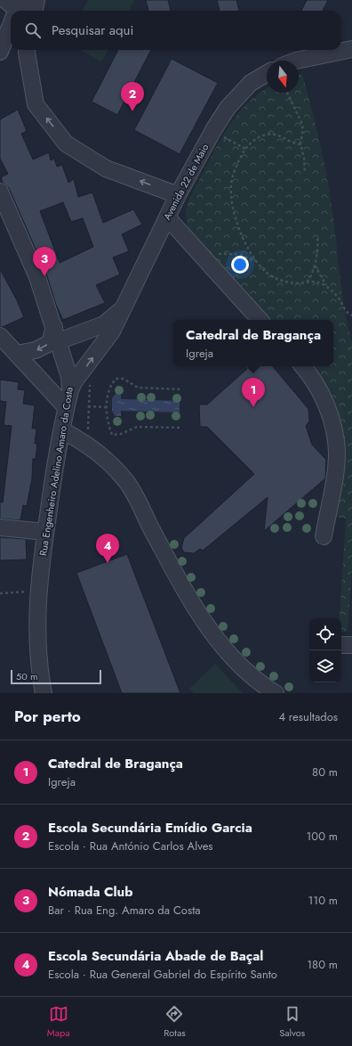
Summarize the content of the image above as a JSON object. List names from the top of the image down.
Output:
{
  "streets": {
    "street": ["Avenida 22 de Maio", "Rua Engenheiro Adelino Amaro da Costa"]
  },
  "crossings": [
    ["Avenida 22 de Maio", "Rua Engenheiro Adelino Amaro da Costa"]
  ],
  "scale_bar": "50 m",
  "north": "bottom",
  "page": {
    "search": "Pesquisar aqui",
    "pins": [
      "2",
      "3",
      "1",
      "4"
    ],
    "popup": ["Catedral de Bragança", "Igreja"],
    "scale": "50 m",
    "heading": ["Por perto", "4 resultados"],
    "list": [
      {
        "mark": "1",
        "name": "Catedral de Bragança",
        "note": "Igreja",
        "value": "80 m"
      },
      {
        "mark": "2",
        "name": "Escola Secundária Emídio Garcia",
        "note": "Escola · Rua António Carlos Alves",
        "value": "100 m"
      },
      {
        "mark": "3",
        "name": "Nómada Club",
        "note": "Bar · Rua Eng. Amaro da Costa",
        "value": "110 m"
      },
      {
        "mark": "4",
        "name": "Escola Secundária Abade de Baçal",
        "note": "Escola · Rua General Gabriel do Espírito Santo",
        "value": "180 m"
      }
    ],
    "nav": ["Mapa", "Rotas", "Salvos"]
  }
}
